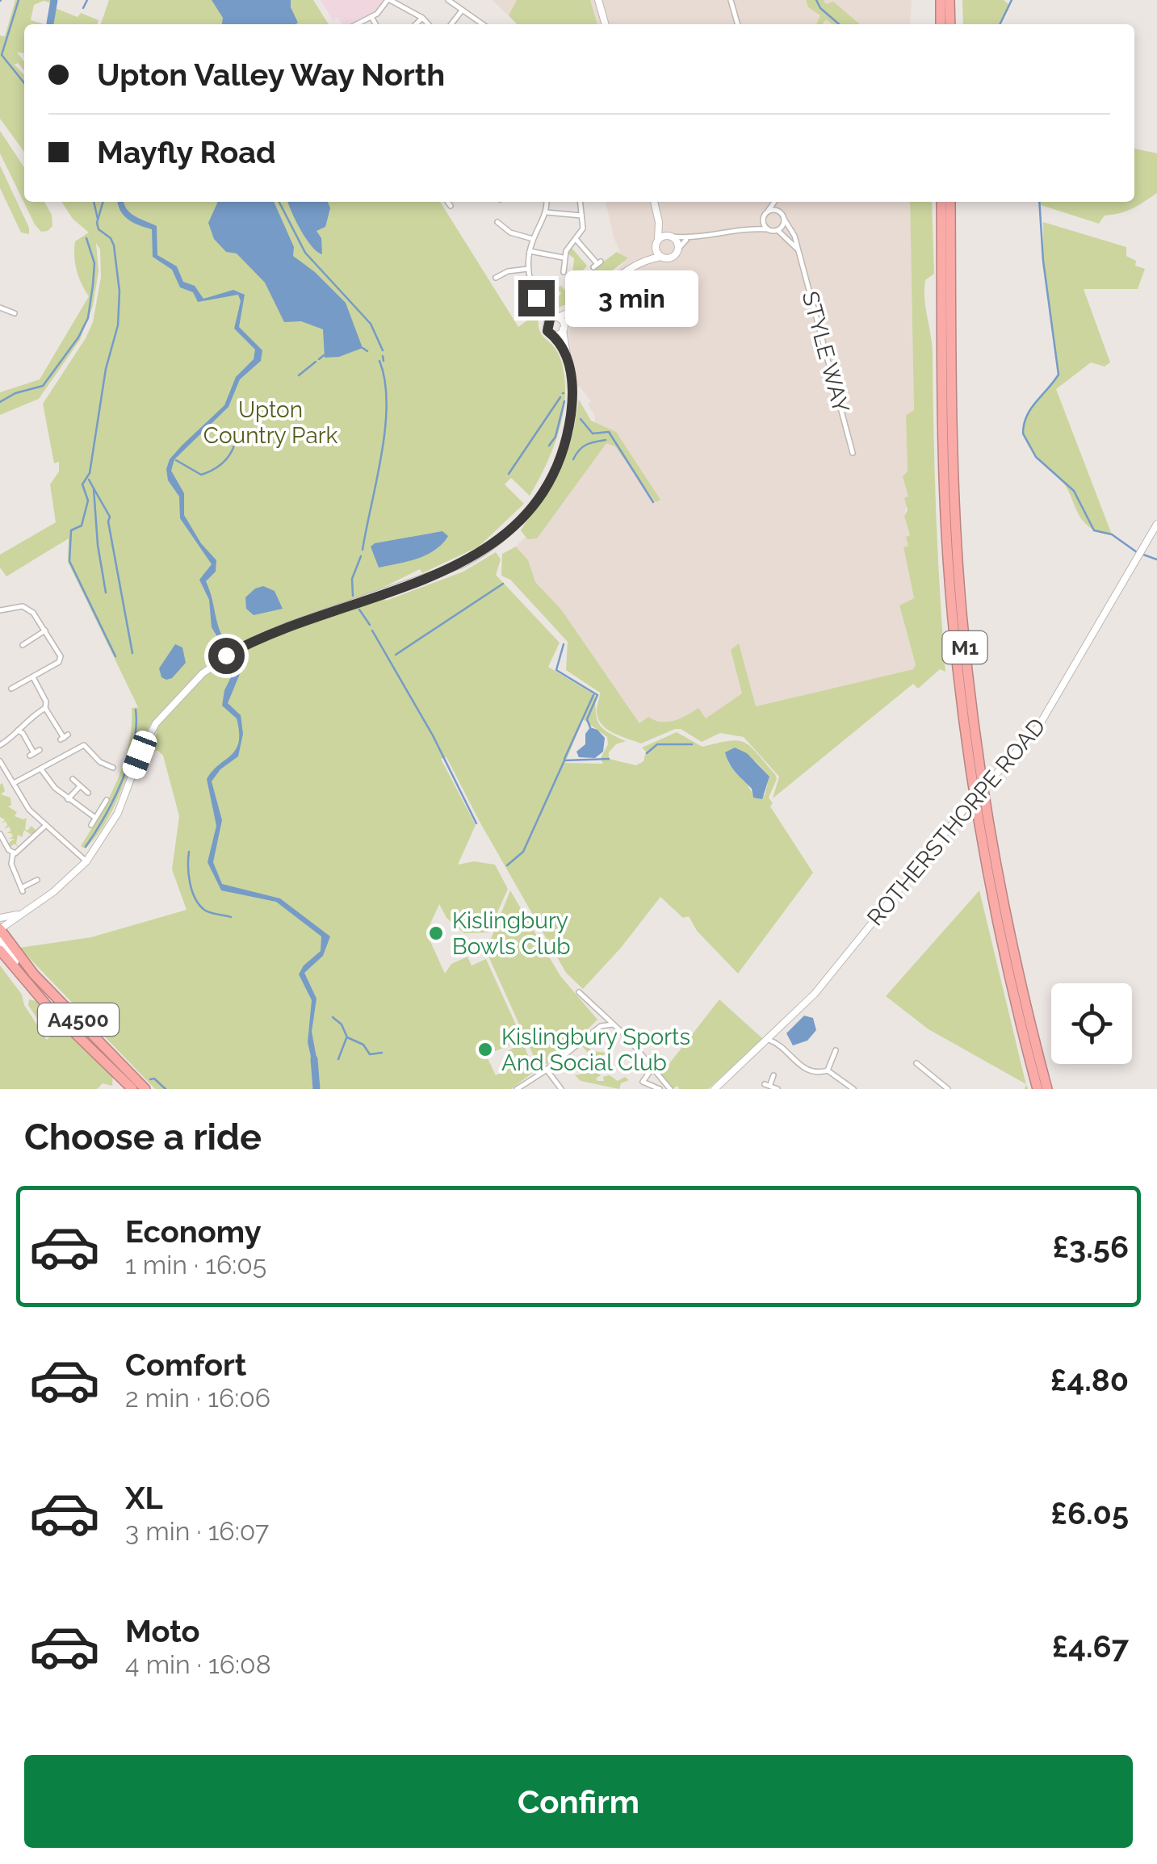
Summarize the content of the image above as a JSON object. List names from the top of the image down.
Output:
{
  "streets": {
    "highway": ["M1", "A4500"],
    "street": ["STYLE WAY", "ROTHERSTHORPE ROAD"]
  },
  "parks": ["Upton Country Park"],
  "places": ["Kislingbury Bowls Club", "Kislingbury Sports And Social Club"],
  "page": {
    "banner": ["Upton Valley Way North", "Mayfly Road"],
    "bubble": "3 min",
    "heading": "Choose a ride",
    "list": [
      {
        "name": "Economy",
        "note": "1 min · 16:05",
        "value": "£3.56"
      },
      {
        "name": "Comfort",
        "note": "2 min · 16:06",
        "value": "£4.80"
      },
      {
        "name": "XL",
        "note": "3 min · 16:07",
        "value": "£6.05"
      },
      {
        "name": "Moto",
        "note": "4 min · 16:08",
        "value": "£4.67"
      }
    ],
    "buttons": "Confirm"
  }
}
